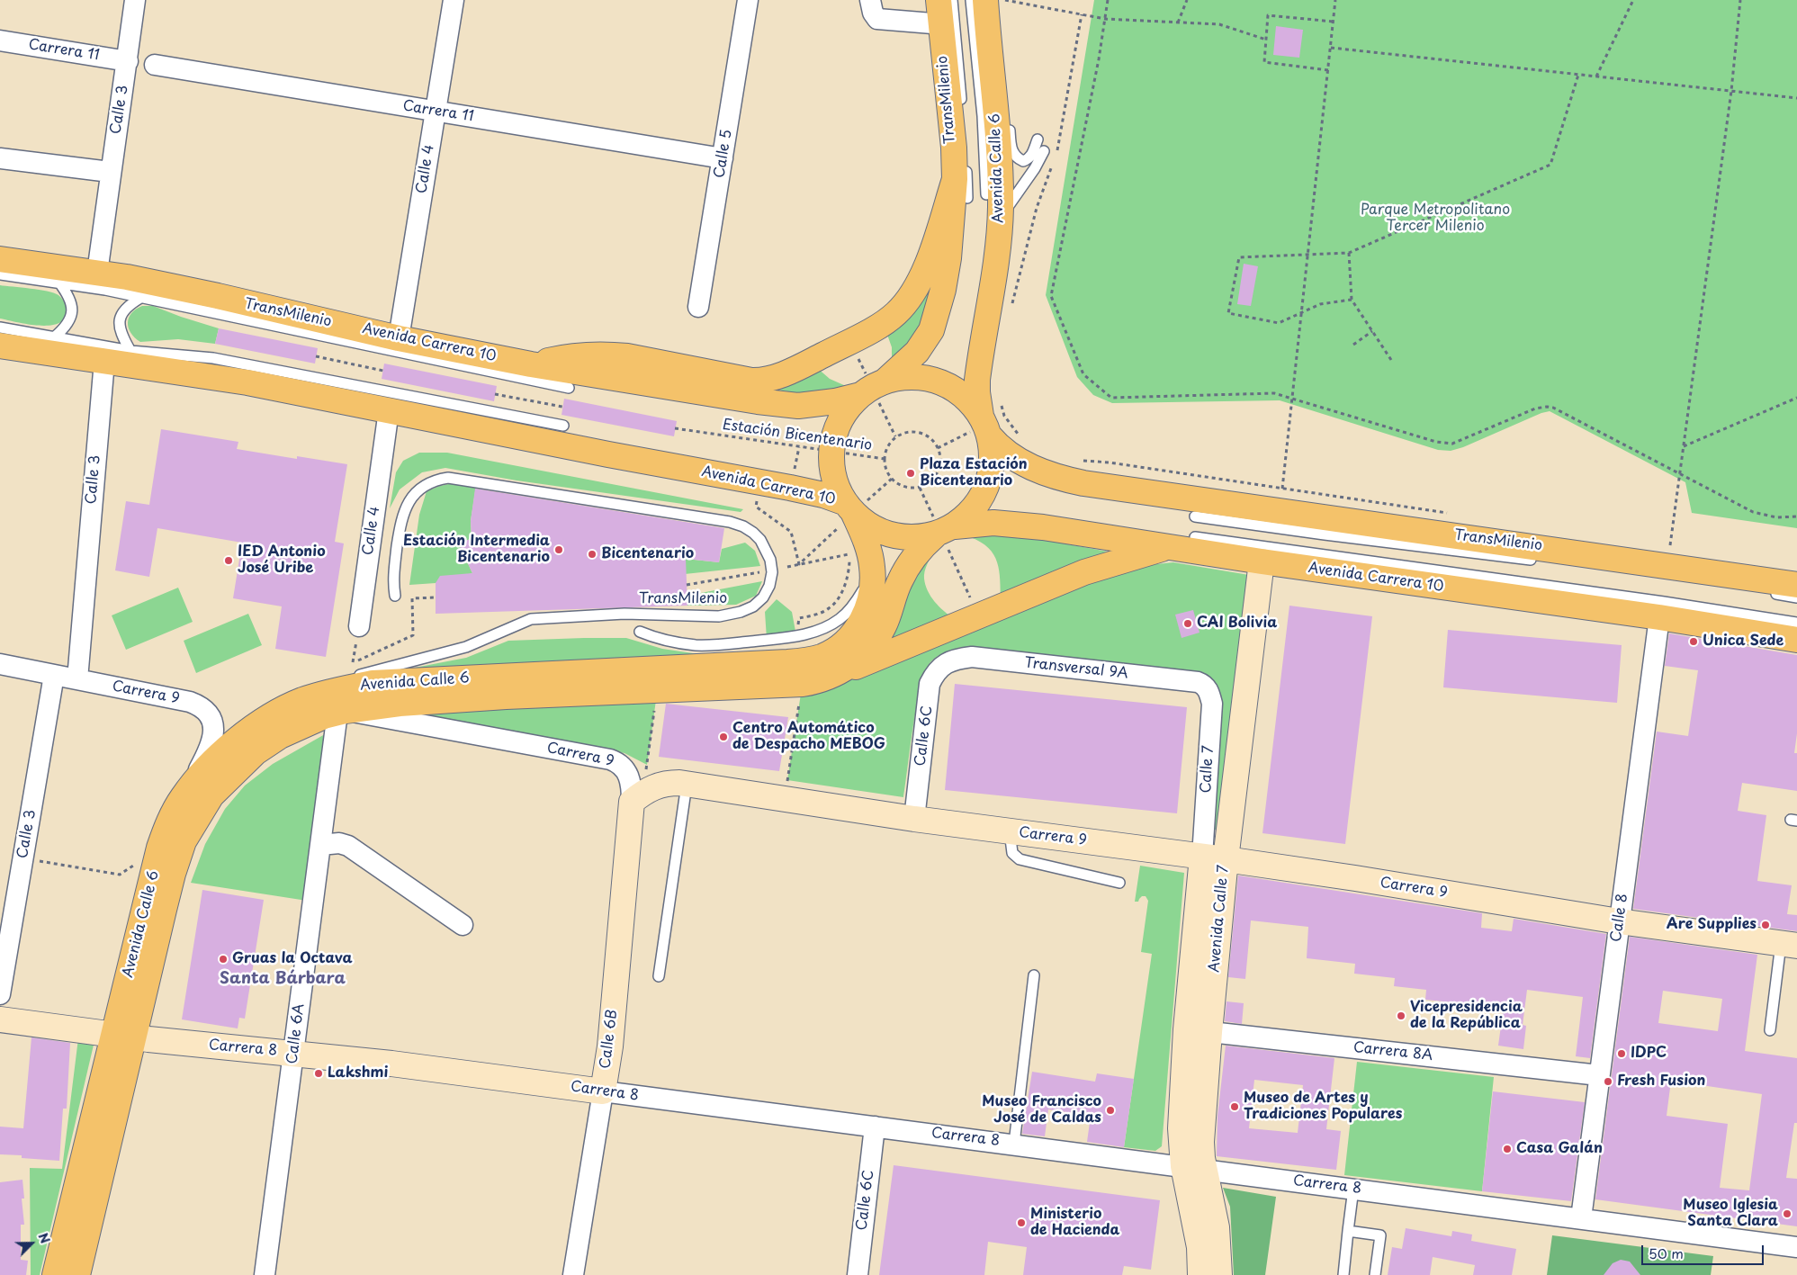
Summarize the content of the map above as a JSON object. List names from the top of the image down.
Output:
{
  "streets": {
    "main road": ["Avenida Calle 6", "Avenida Carrera 10"],
    "street": [
      "Carrera 11",
      "Calle 3",
      "Calle 5",
      "Calle 4",
      "Transversal 9A",
      "Carrera 9",
      "Calle 6C",
      "Calle 7",
      "Calle 8",
      "Avenida Calle 7",
      "Calle 6A",
      "Calle 6B",
      "Carrera 8",
      "Carrera 8A"
    ],
    "lane": ["TransMilenio"],
    "path": ["Estación Bicentenario"]
  },
  "crossings": [
    ["Carrera 11", "Calle 3"],
    ["Carrera 11", "Calle 5"],
    ["Carrera 11", "Calle 4"],
    ["TransMilenio", "Avenida Calle 6"],
    ["Calle 3", "Avenida Carrera 10"],
    ["Calle 3", "Carrera 9"],
    ["Avenida Calle 6", "Avenida Carrera 10"],
    ["Avenida Calle 6", "Estación Bicentenario"],
    ["Avenida Calle 6", "Carrera 9"],
    ["Avenida Calle 6", "Calle 6A"],
    ["Avenida Calle 6", "Carrera 8"],
    ["Calle 4", "Avenida Carrera 10"],
    ["Avenida Carrera 10", "Calle 8"],
    ["Avenida Carrera 10", "Avenida Calle 7"],
    ["Transversal 9A", "Calle 6C"],
    ["Transversal 9A", "Calle 7"],
    ["Carrera 9", "Calle 6C"],
    ["Carrera 9", "Calle 7"],
    ["Carrera 9", "Calle 8"],
    ["Carrera 9", "Avenida Calle 7"],
    ["Carrera 9", "Calle 6A"],
    ["Carrera 9", "Calle 6B"],
    ["Calle 6C", "Carrera 8"],
    ["Calle 7", "Avenida Calle 7"],
    ["Calle 8", "Carrera 8"],
    ["Calle 8", "Carrera 8A"],
    ["Avenida Calle 7", "Carrera 8"],
    ["Avenida Calle 7", "Carrera 8A"],
    ["Calle 6A", "Carrera 8"],
    ["Calle 6B", "Carrera 8"]
  ],
  "districts": ["Santa Bárbara"],
  "parks": ["Parque Metropolitano Tercer Milenio"],
  "places": [
    "Plaza Estación Bicentenario",
    "Estación Intermedia Bicentenario",
    "Bicentenario",
    "IED Antonio José Uribe",
    "CAI Bolivia",
    "Unica Sede",
    "Centro Automático de Despacho MEBOG",
    "Are Supplies",
    "Gruas la Octava",
    "Vicepresidencia de la República",
    "IDPC",
    "Lakshmi",
    "Fresh Fusion",
    "Museo de Artes y Tradiciones Populares",
    "Museo Francisco José de Caldas",
    "Casa Galán",
    "Museo Iglesia Santa Clara",
    "Ministerio de Hacienda"
  ],
  "scale_bar": "50 m",
  "north": "top right"
}
